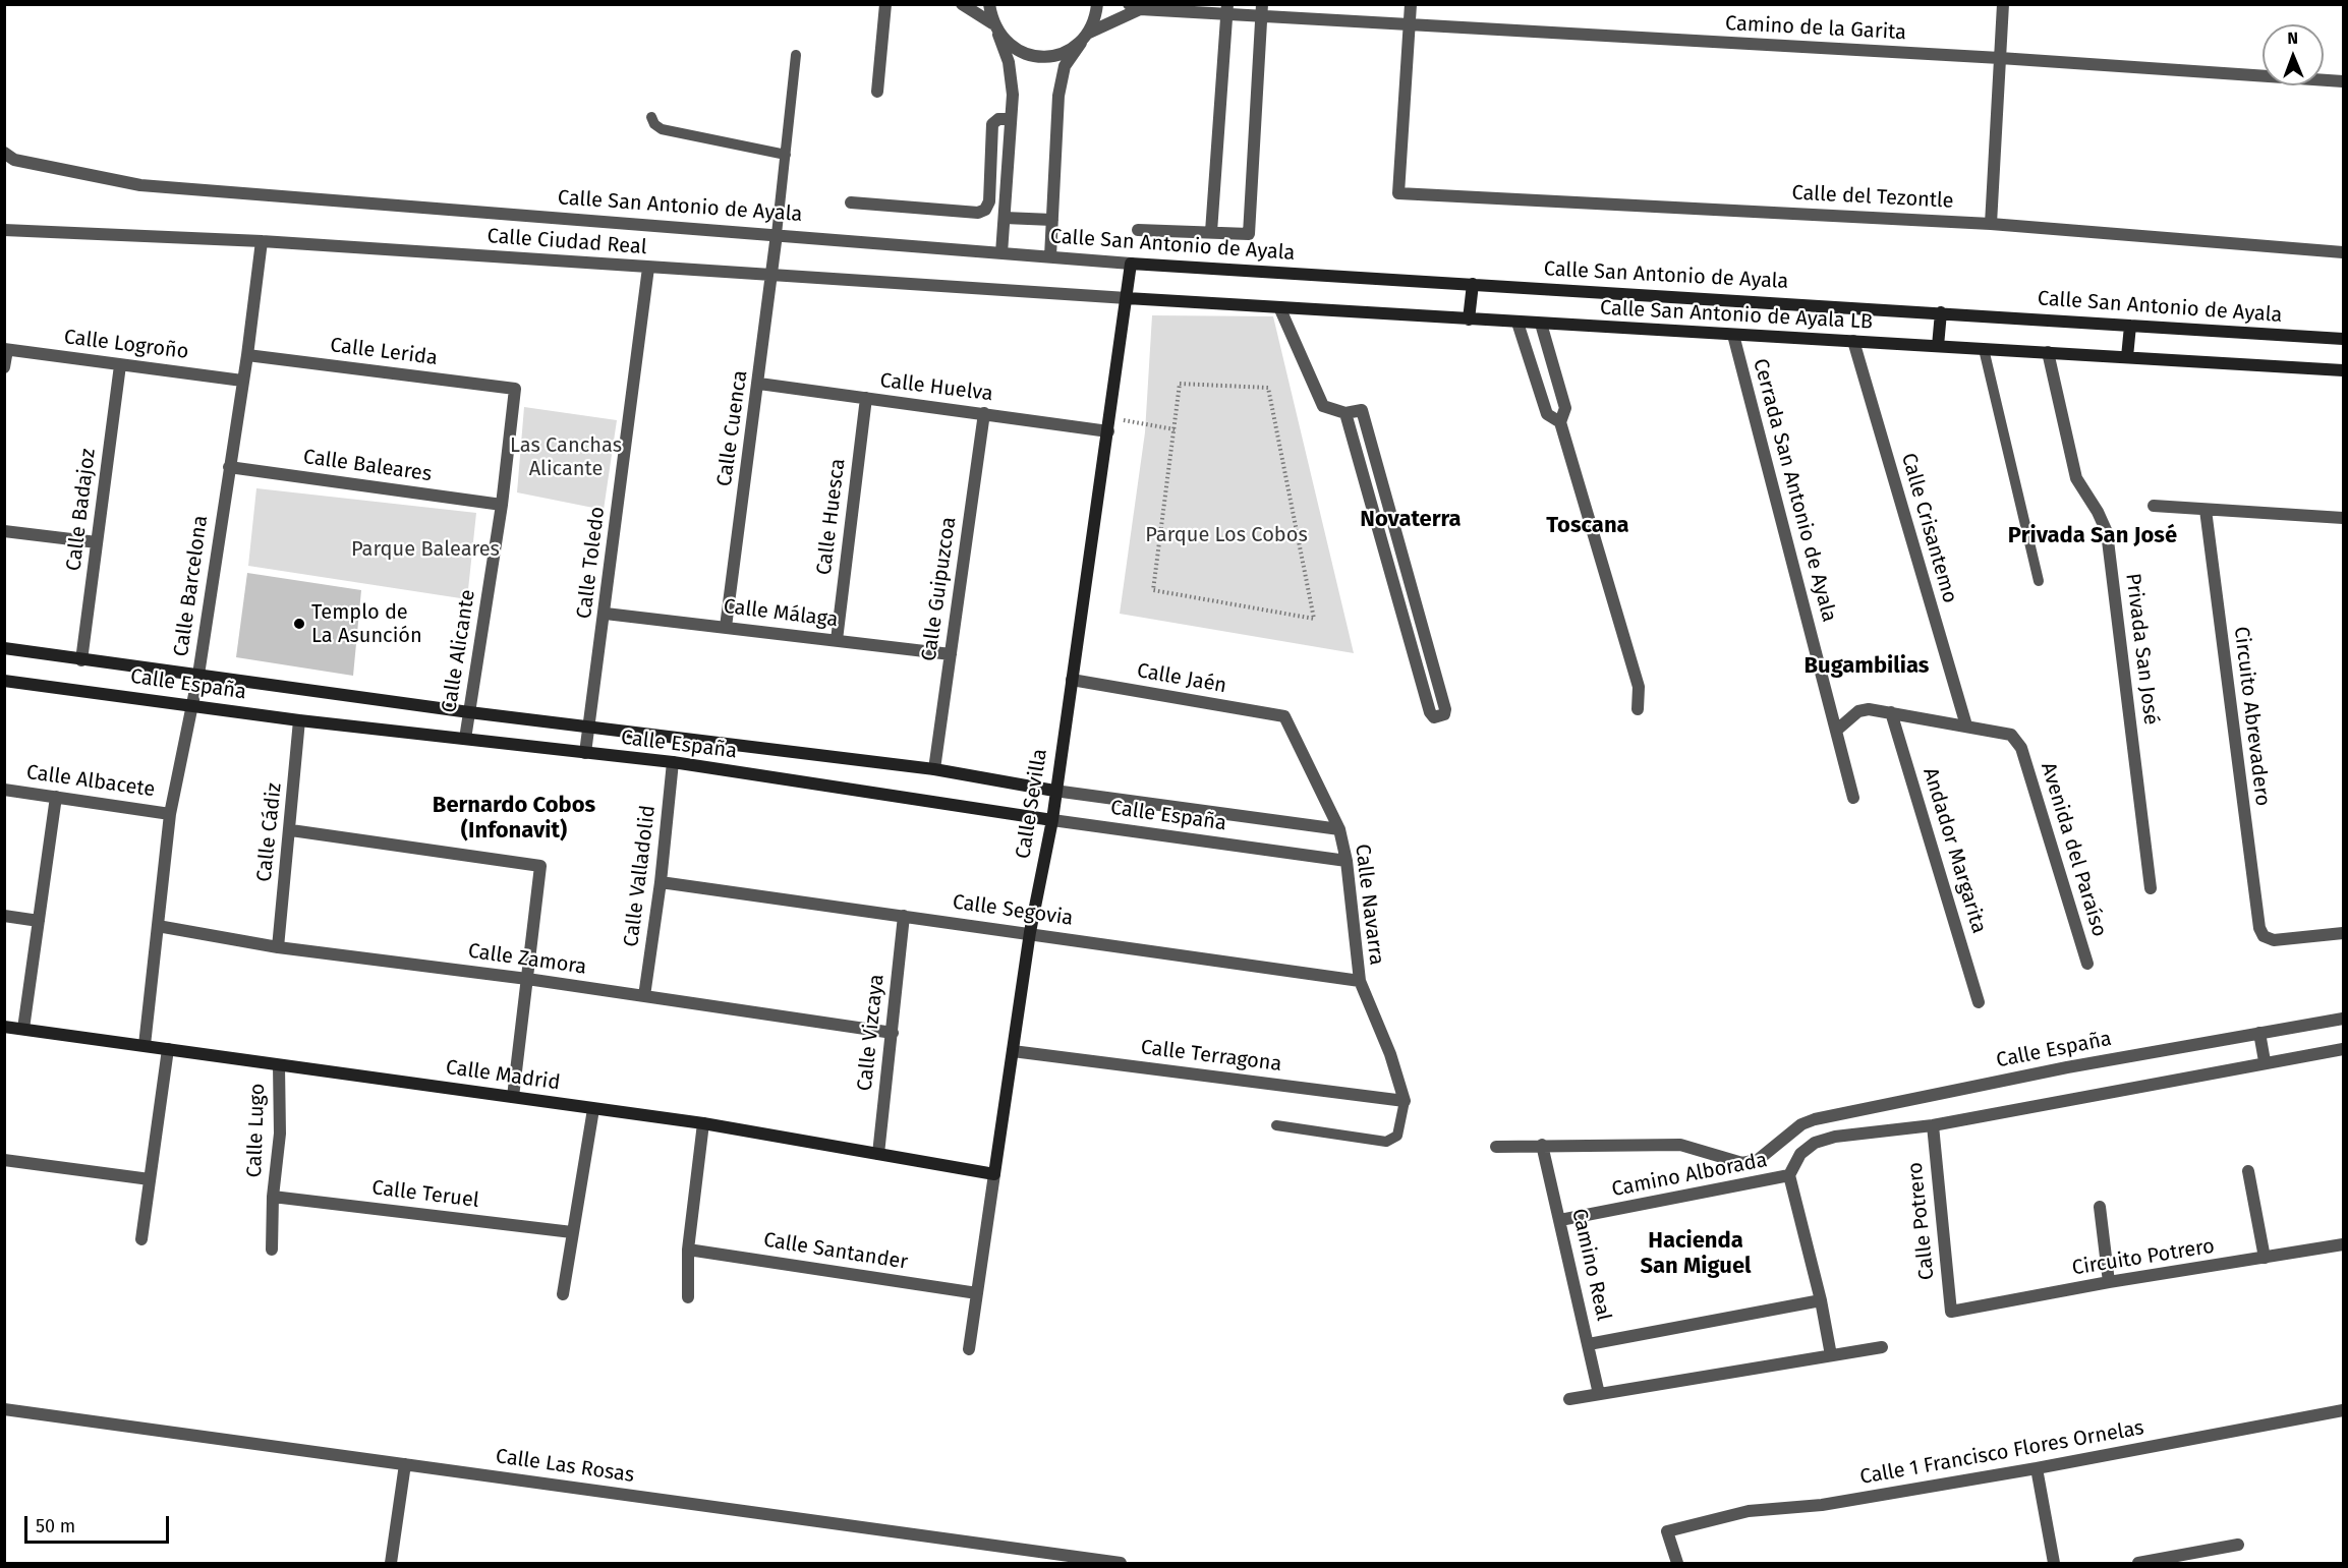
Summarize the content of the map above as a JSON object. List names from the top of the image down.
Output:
{
  "streets": {
    "street": [
      "Camino de la Garita",
      "Calle del Tezontle",
      "Calle San Antonio de Ayala",
      "Calle Ciudad Real",
      "Calle San Antonio de Ayala LB",
      "Calle Logroño",
      "Calle Lerida",
      "Calle Huelva",
      "Calle Cuenca",
      "Calle Baleares",
      "Cerrada San Antonio de Ayala",
      "Calle Badajoz",
      "Calle Huesca",
      "Calle Crisantemo",
      "Calle Toledo",
      "Calle Barcelona",
      "Calle Guipuzcoa",
      "Calle Málaga",
      "Privada San José",
      "Calle Alicante",
      "Calle Jaén",
      "Calle España",
      "Circuito Abrevadero",
      "Calle Albacete",
      "Calle Sevilla",
      "Calle Cádiz",
      "Avenida del Paraíso",
      "Andador Margarita",
      "Calle Valladolid",
      "Calle Navarra",
      "Calle Segovia",
      "Calle Zamora",
      "Calle Vizcaya",
      "Calle Terragona",
      "Calle Madrid",
      "Calle Lugo",
      "Camino Alborada",
      "Calle Teruel",
      "Calle Potrero",
      "Calle Santander",
      "Circuito Potrero",
      "Camino Real",
      "Calle 1 Francisco Flores Ornelas",
      "Calle Las Rosas"
    ]
  },
  "crossings": [
    ["Camino de la Garita", "Calle del Tezontle"],
    ["Calle San Antonio de Ayala", "Calle Cuenca"],
    ["Calle San Antonio de Ayala", "Calle Sevilla"],
    ["Calle Ciudad Real", "Calle San Antonio de Ayala LB"],
    ["Calle Ciudad Real", "Calle Cuenca"],
    ["Calle Ciudad Real", "Calle Toledo"],
    ["Calle Ciudad Real", "Calle Barcelona"],
    ["Calle Ciudad Real", "Calle Sevilla"],
    ["Calle San Antonio de Ayala LB", "Cerrada San Antonio de Ayala"],
    ["Calle San Antonio de Ayala LB", "Calle Crisantemo"],
    ["Calle San Antonio de Ayala LB", "Privada San José"],
    ["Calle San Antonio de Ayala LB", "Calle Sevilla"],
    ["Calle Logroño", "Calle Badajoz"],
    ["Calle Logroño", "Calle Barcelona"],
    ["Calle Lerida", "Calle Barcelona"],
    ["Calle Lerida", "Calle Alicante"],
    ["Calle Huelva", "Calle Cuenca"],
    ["Calle Huelva", "Calle Huesca"],
    ["Calle Huelva", "Calle Guipuzcoa"],
    ["Calle Huelva", "Calle Sevilla"],
    ["Calle Cuenca", "Calle Málaga"],
    ["Calle Baleares", "Calle Barcelona"],
    ["Calle Baleares", "Calle Alicante"],
    ["Calle Badajoz", "Calle España"],
    ["Calle Huesca", "Calle Málaga"],
    ["Calle Crisantemo", "Avenida del Paraíso"],
    ["Calle Toledo", "Calle Málaga"],
    ["Calle Toledo", "Calle España"],
    ["Calle Barcelona", "Calle España"],
    ["Calle Barcelona", "Calle Albacete"],
    ["Calle Barcelona", "Calle Zamora"],
    ["Calle Barcelona", "Calle Madrid"],
    ["Calle Guipuzcoa", "Calle Málaga"],
    ["Calle Guipuzcoa", "Calle España"],
    ["Calle Alicante", "Calle España"],
    ["Calle Jaén", "Calle Sevilla"],
    ["Calle Jaén", "Calle Navarra"],
    ["Calle España", "Calle Sevilla"],
    ["Calle España", "Calle Cádiz"],
    ["Calle España", "Calle Valladolid"],
    ["Calle España", "Calle Navarra"],
    ["Calle Sevilla", "Calle Segovia"],
    ["Calle Sevilla", "Calle Terragona"],
    ["Calle Sevilla", "Calle Madrid"],
    ["Calle Sevilla", "Calle Santander"],
    ["Calle Cádiz", "Calle Zamora"],
    ["Calle Valladolid", "Calle Segovia"],
    ["Calle Valladolid", "Calle Zamora"],
    ["Calle Navarra", "Calle Segovia"],
    ["Calle Navarra", "Calle Terragona"],
    ["Calle Segovia", "Calle Vizcaya"],
    ["Calle Zamora", "Calle Vizcaya"],
    ["Calle Vizcaya", "Calle Madrid"],
    ["Calle Madrid", "Calle Lugo"],
    ["Calle Lugo", "Calle Teruel"],
    ["Camino Alborada", "Camino Real"],
    ["Calle Potrero", "Circuito Potrero"]
  ],
  "districts": [
    "Novaterra",
    "Toscana",
    "Privada San José",
    "Bugambilias",
    "Bernardo Cobos (Infonavit)",
    "Hacienda San Miguel"
  ],
  "parks": ["Las Canchas Alicante", "Parque Los Cobos", "Parque Baleares"],
  "places": ["Templo de La Asunción"],
  "scale_bar": "50 m",
  "north": "top"
}
